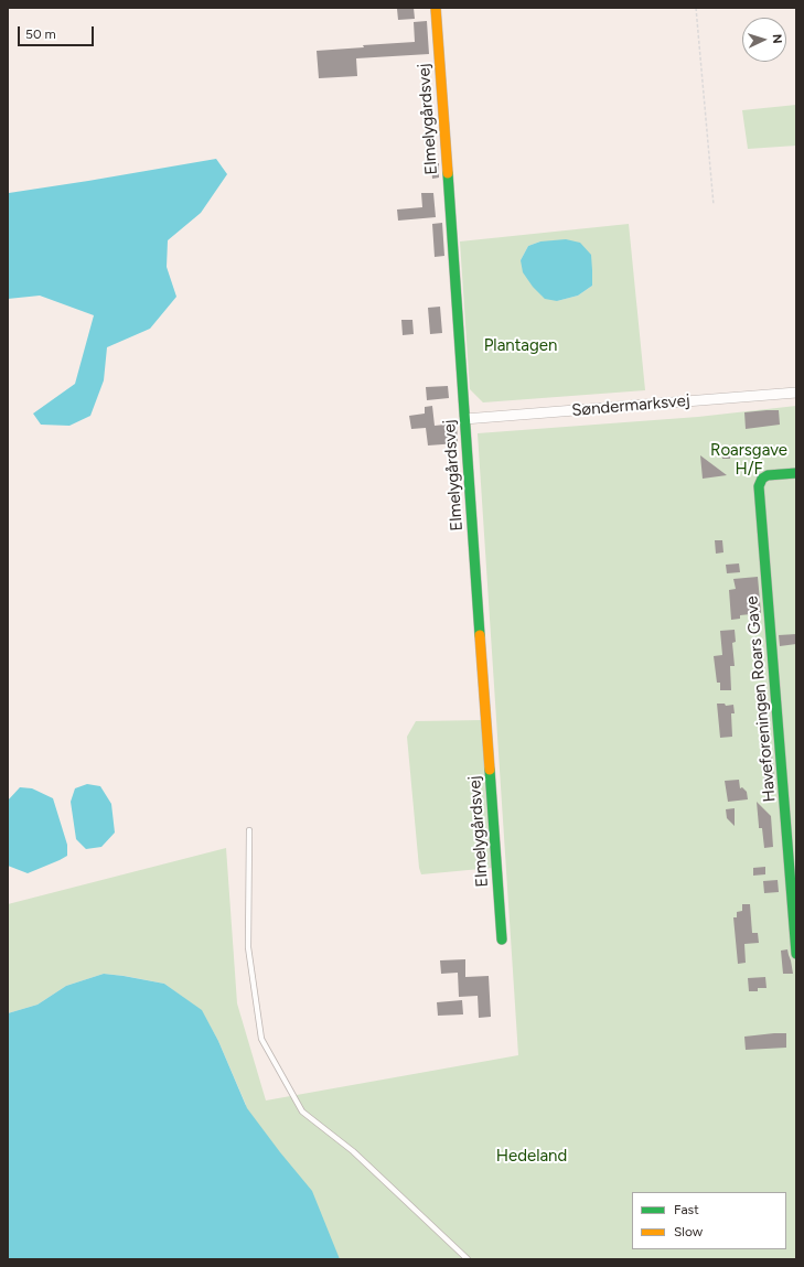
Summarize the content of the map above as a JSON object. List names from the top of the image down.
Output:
{
  "streets": {
    "street": ["Elmelygårdsvej", "Søndermarksvej", "Haveforeningen Roars Gave"]
  },
  "crossings": [
    ["Elmelygårdsvej", "Søndermarksvej"]
  ],
  "parks": ["Plantagen", "Roarsgave H/F", "Hedeland"],
  "legend": ["Fast", "Slow"],
  "scale_bar": "50 m",
  "north": "right"
}
